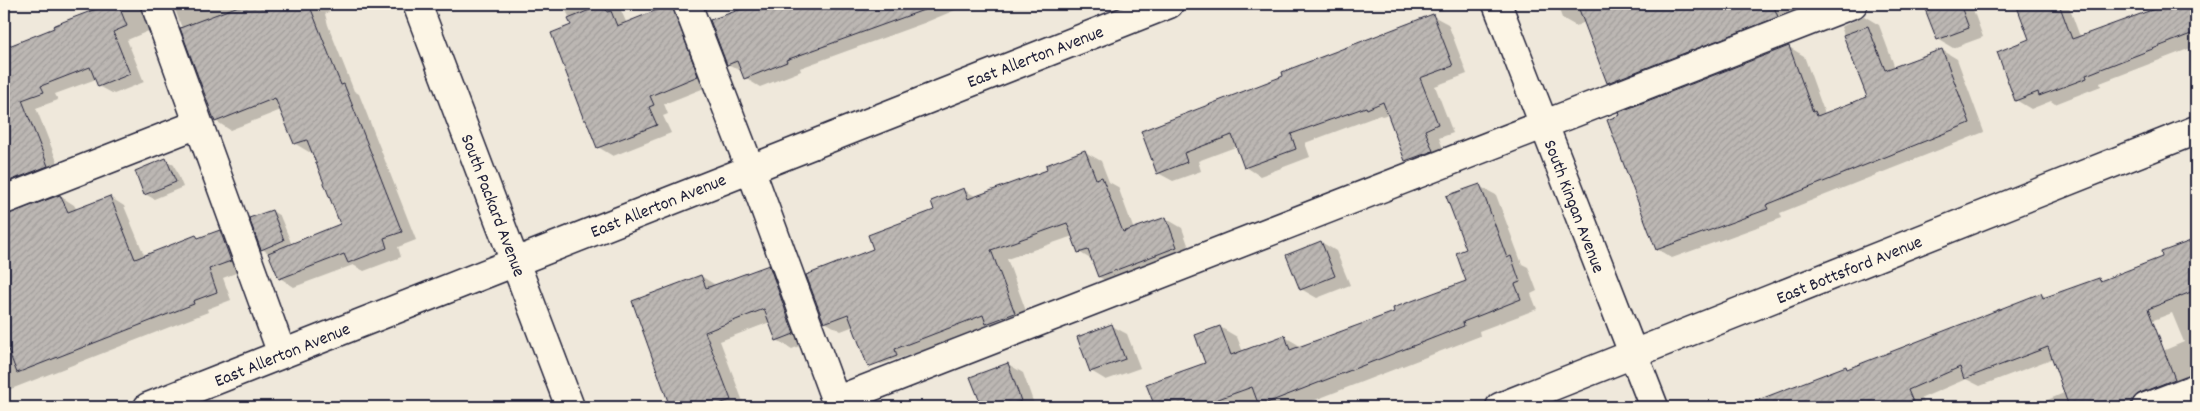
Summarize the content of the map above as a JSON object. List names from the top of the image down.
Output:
{
  "streets": {
    "street": [
      "East Allerton Avenue",
      "South Packard Avenue",
      "South Kingan Avenue",
      "East Bottsford Avenue"
    ]
  },
  "crossings": [
    ["East Allerton Avenue", "South Packard Avenue"],
    ["South Kingan Avenue", "East Bottsford Avenue"]
  ]
}
